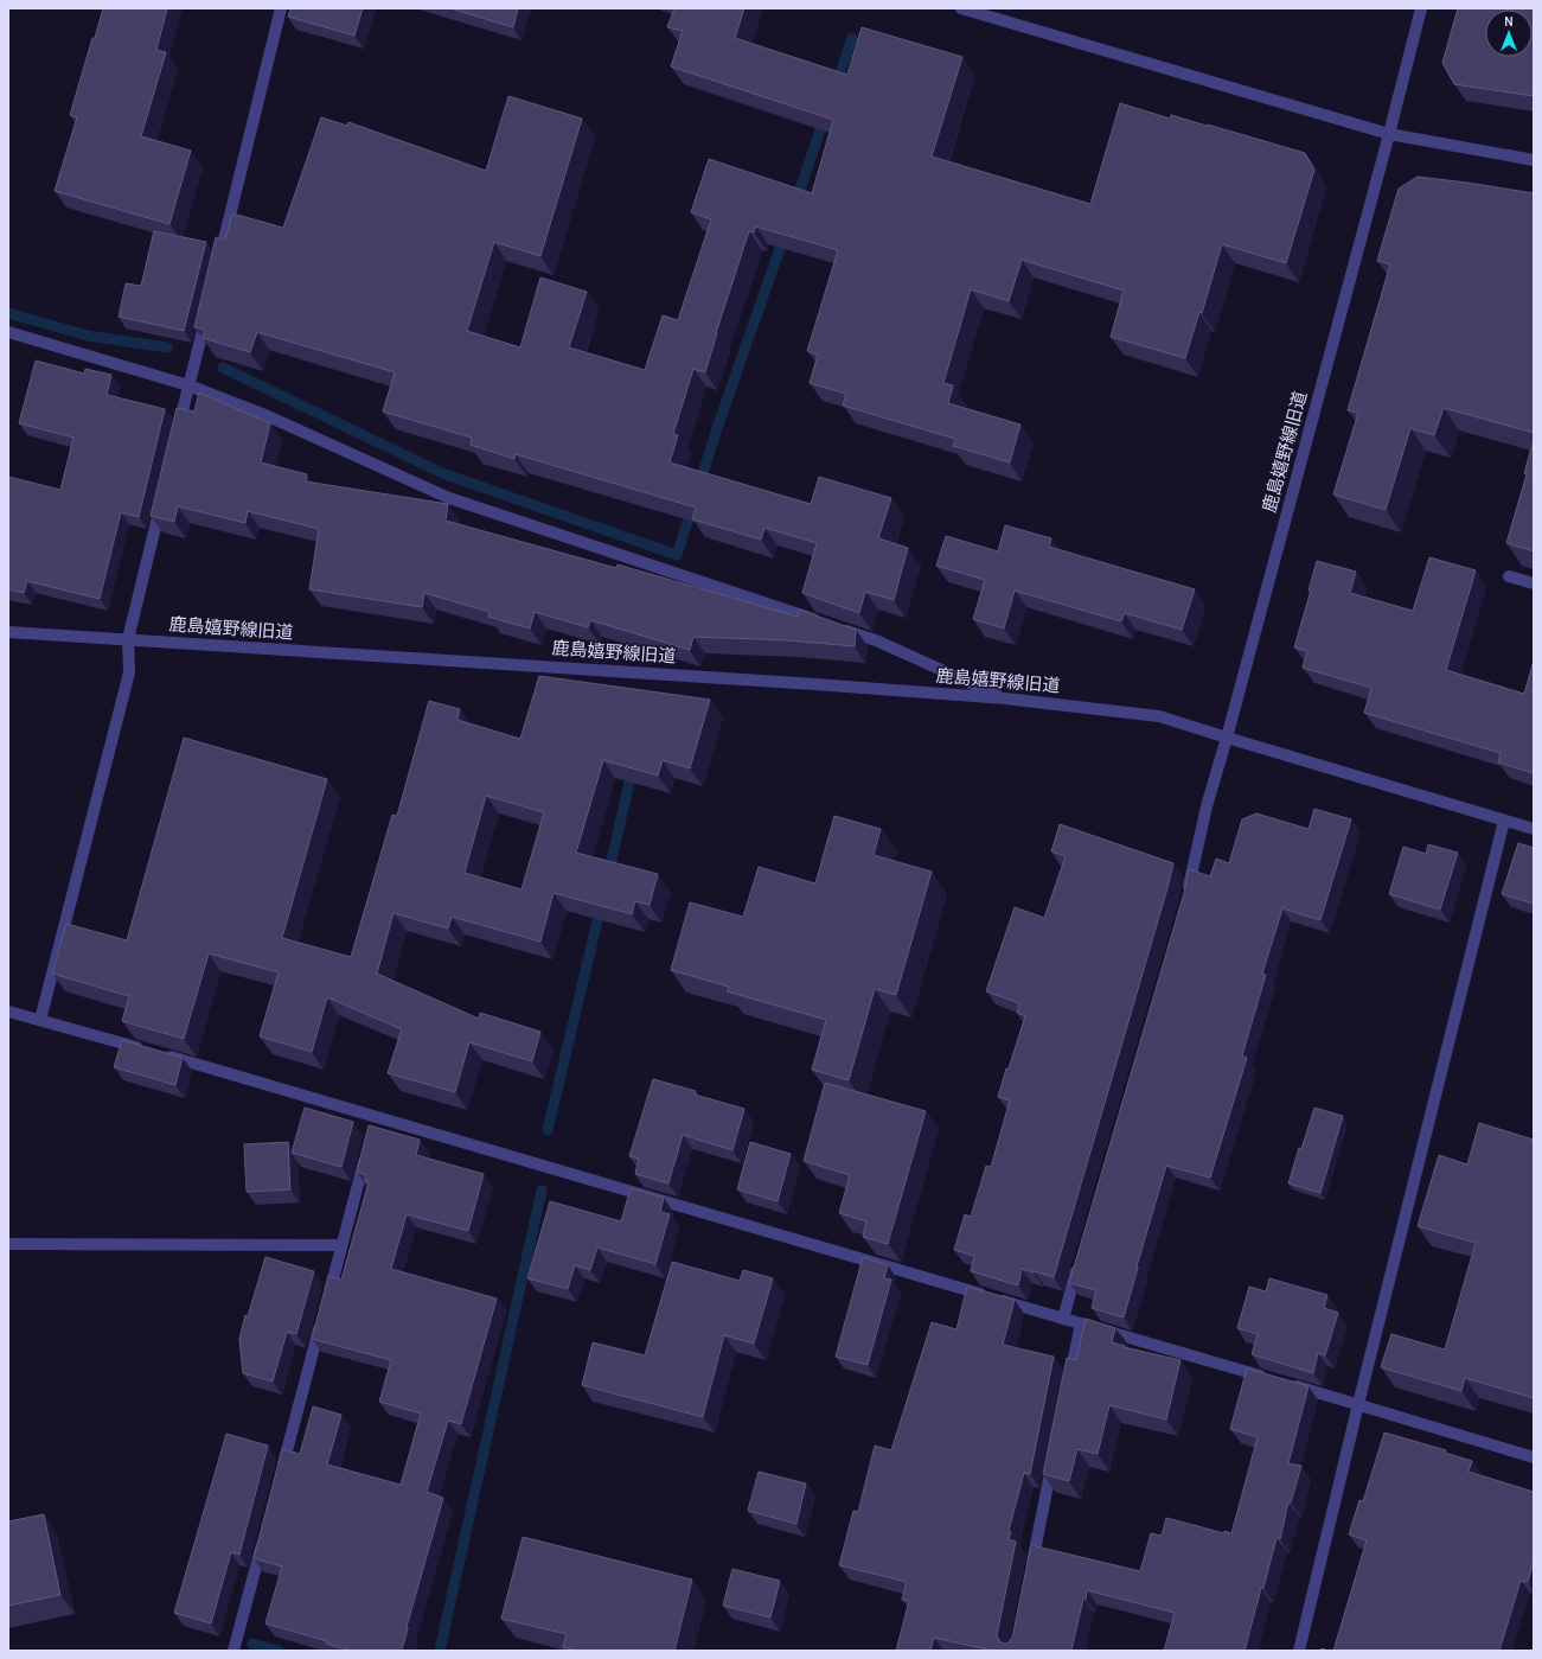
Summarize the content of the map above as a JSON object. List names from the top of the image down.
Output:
{
  "streets": {
    "street": ["鹿島嬉野線旧道"]
  },
  "north": "top"
}
